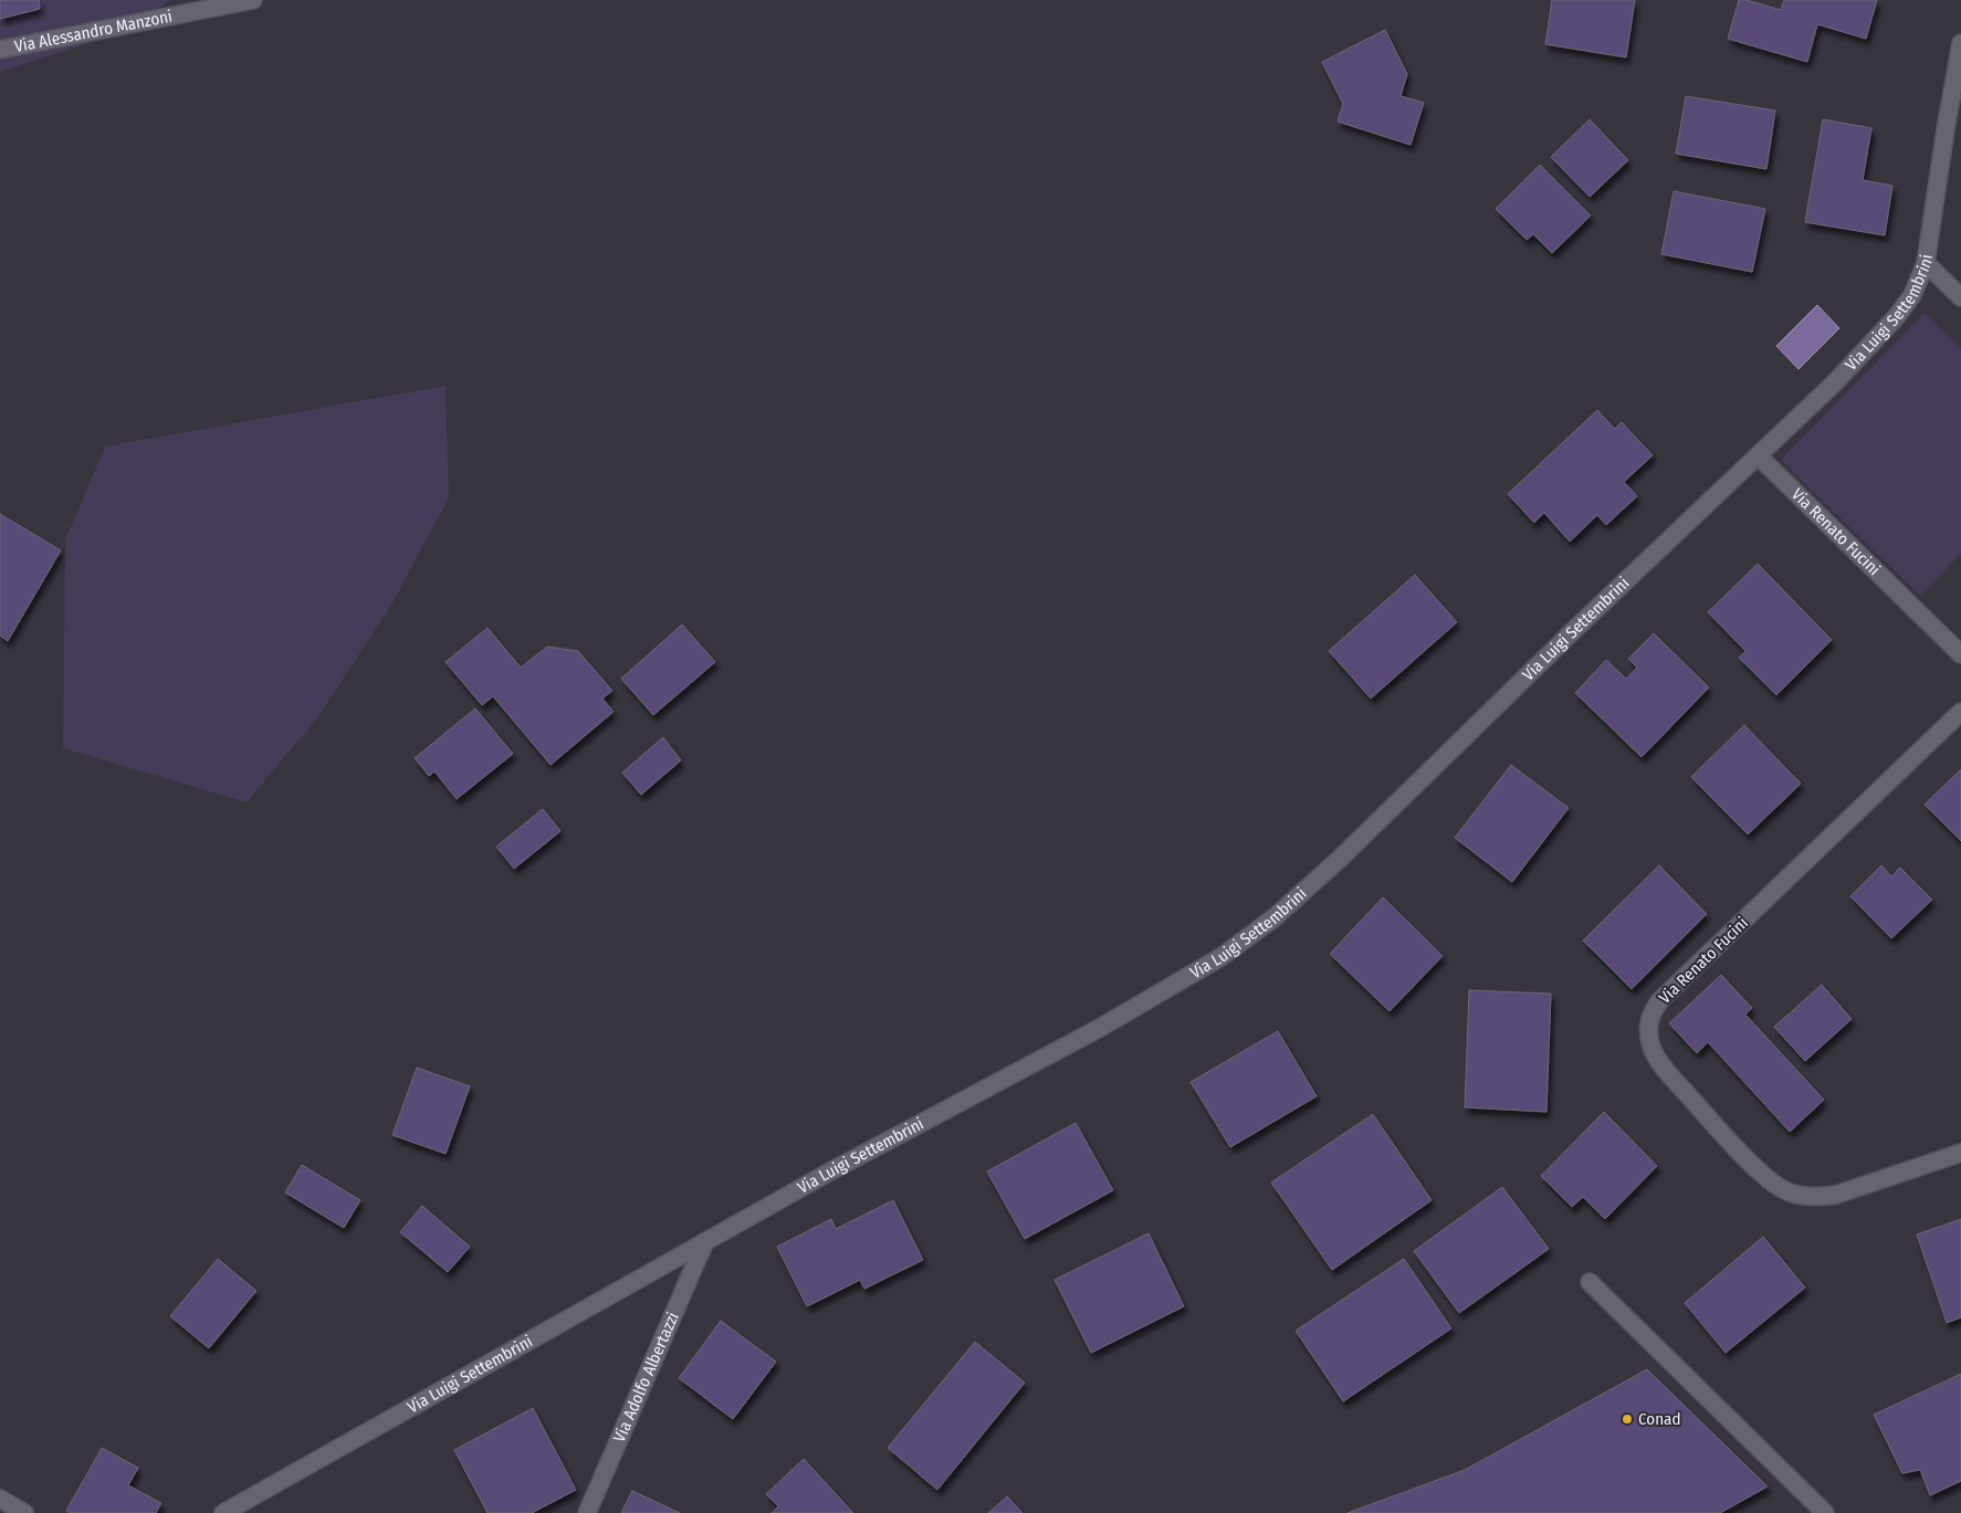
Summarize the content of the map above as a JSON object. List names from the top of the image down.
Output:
{
  "streets": {
    "street": [
      "Via Alessandro Manzoni",
      "Via Luigi Settembrini",
      "Via Renato Fucini",
      "Via Adolfo Albertazzi"
    ]
  },
  "crossings": [
    ["Via Luigi Settembrini", "Via Renato Fucini"],
    ["Via Luigi Settembrini", "Via Adolfo Albertazzi"]
  ],
  "places": ["Conad"]
}
